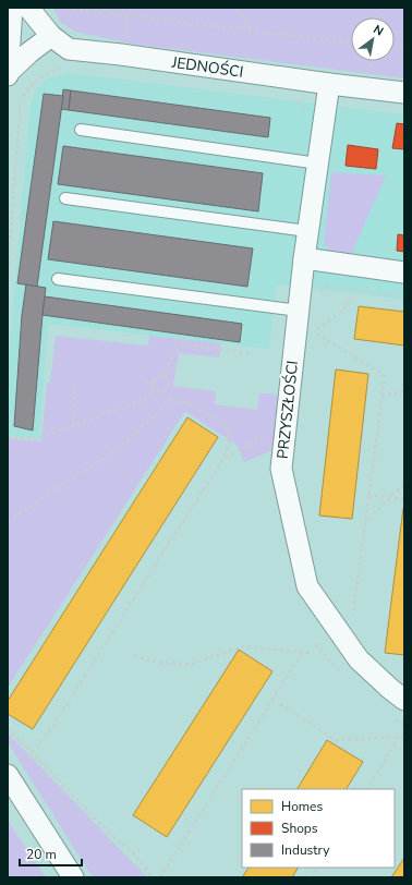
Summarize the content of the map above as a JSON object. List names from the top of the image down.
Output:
{
  "streets": {
    "street": ["JEDNOŚCI", "PRZYSZŁOŚCI"]
  },
  "crossings": [
    ["JEDNOŚCI", "PRZYSZŁOŚCI"]
  ],
  "legend": ["Homes", "Shops", "Industry"],
  "scale_bar": "20 m",
  "north": "top right"
}
